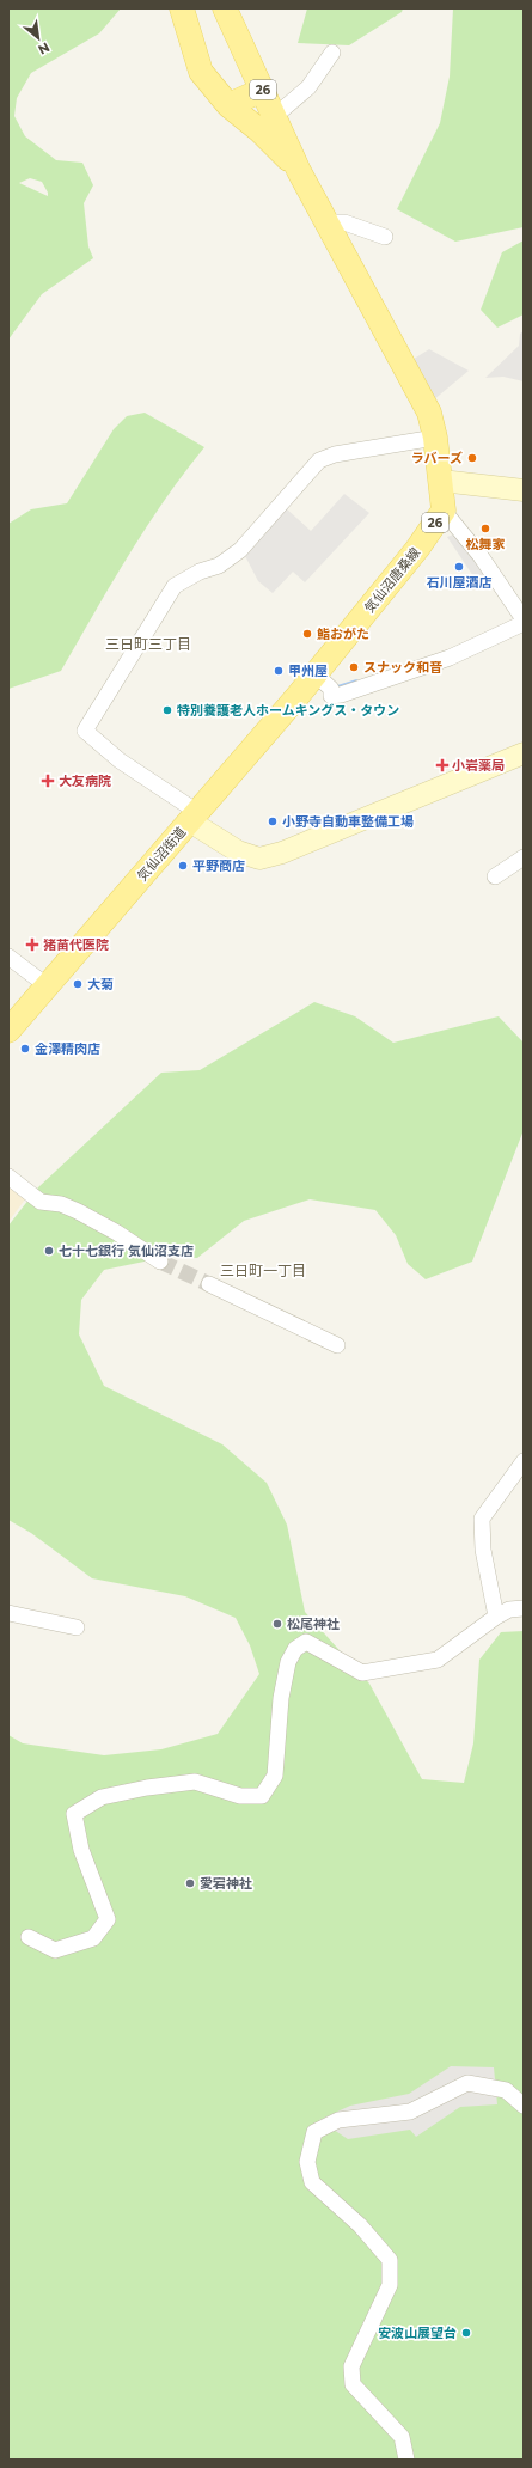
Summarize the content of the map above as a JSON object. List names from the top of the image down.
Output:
{
  "streets": {
    "main road": ["26", "気仙沼唐桑線", "気仙沼街道"]
  },
  "crossings": [
    ["26", "気仙沼唐桑線"],
    ["気仙沼唐桑線", "気仙沼街道"]
  ],
  "districts": ["三日町三丁目", "三日町一丁目"],
  "places": {
    "other": [
      "ラバーズ",
      "松舞家",
      "石川屋酒店",
      "鮨おがた",
      "スナック和音",
      "甲州屋",
      "特別養護老人ホームキングス・タウン",
      "小野寺自動車整備工場",
      "平野商店",
      "大菊",
      "金澤精肉店",
      "七十七銀行 気仙沼支店",
      "松尾神社",
      "愛宕神社",
      "安波山展望台"
    ],
    "health": ["小岩薬局", "大友病院", "猪苗代医院"]
  },
  "north": "bottom right"
}
